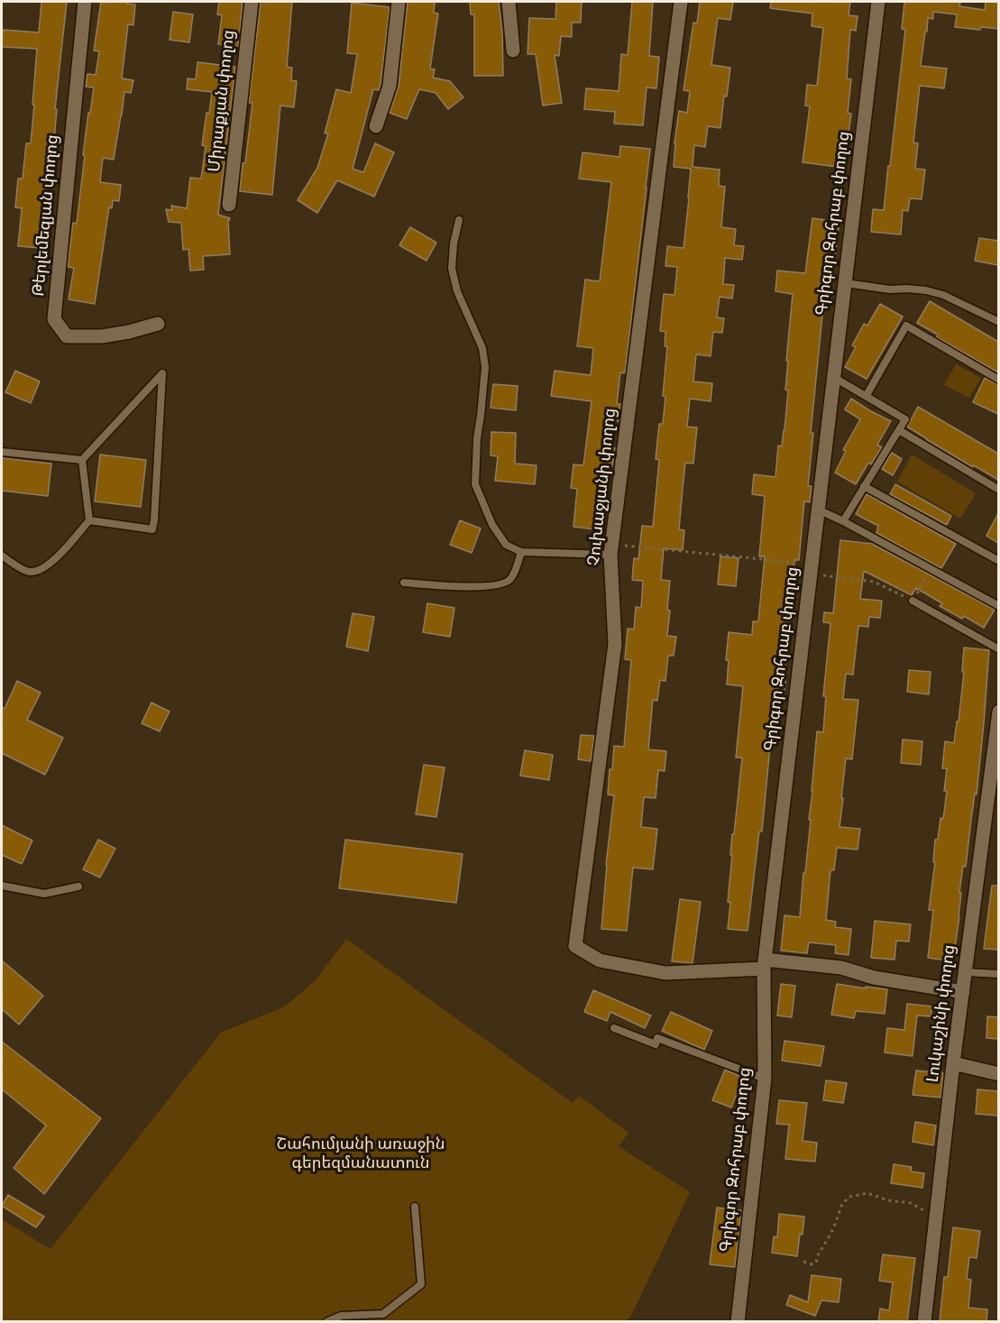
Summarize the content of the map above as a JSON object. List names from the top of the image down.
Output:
{
  "streets": {
    "street": [
      "Միրաքյան փողոց",
      "Թերլեմեզյան փողոց",
      "Գրիգոր Զոհրաբ փողոց",
      "Չուխաջյանի փողոց",
      "Լուկաշինի փողոց"
    ]
  },
  "crossings": [
    ["Գրիգոր Զոհրաբ փողոց", "Չուխաջյանի փողոց"],
    ["Չուխաջյանի փողոց", "Լուկաշինի փողոց"]
  ],
  "parks": ["Շահումյանի առաջին գերեզմանատուն"]
}
